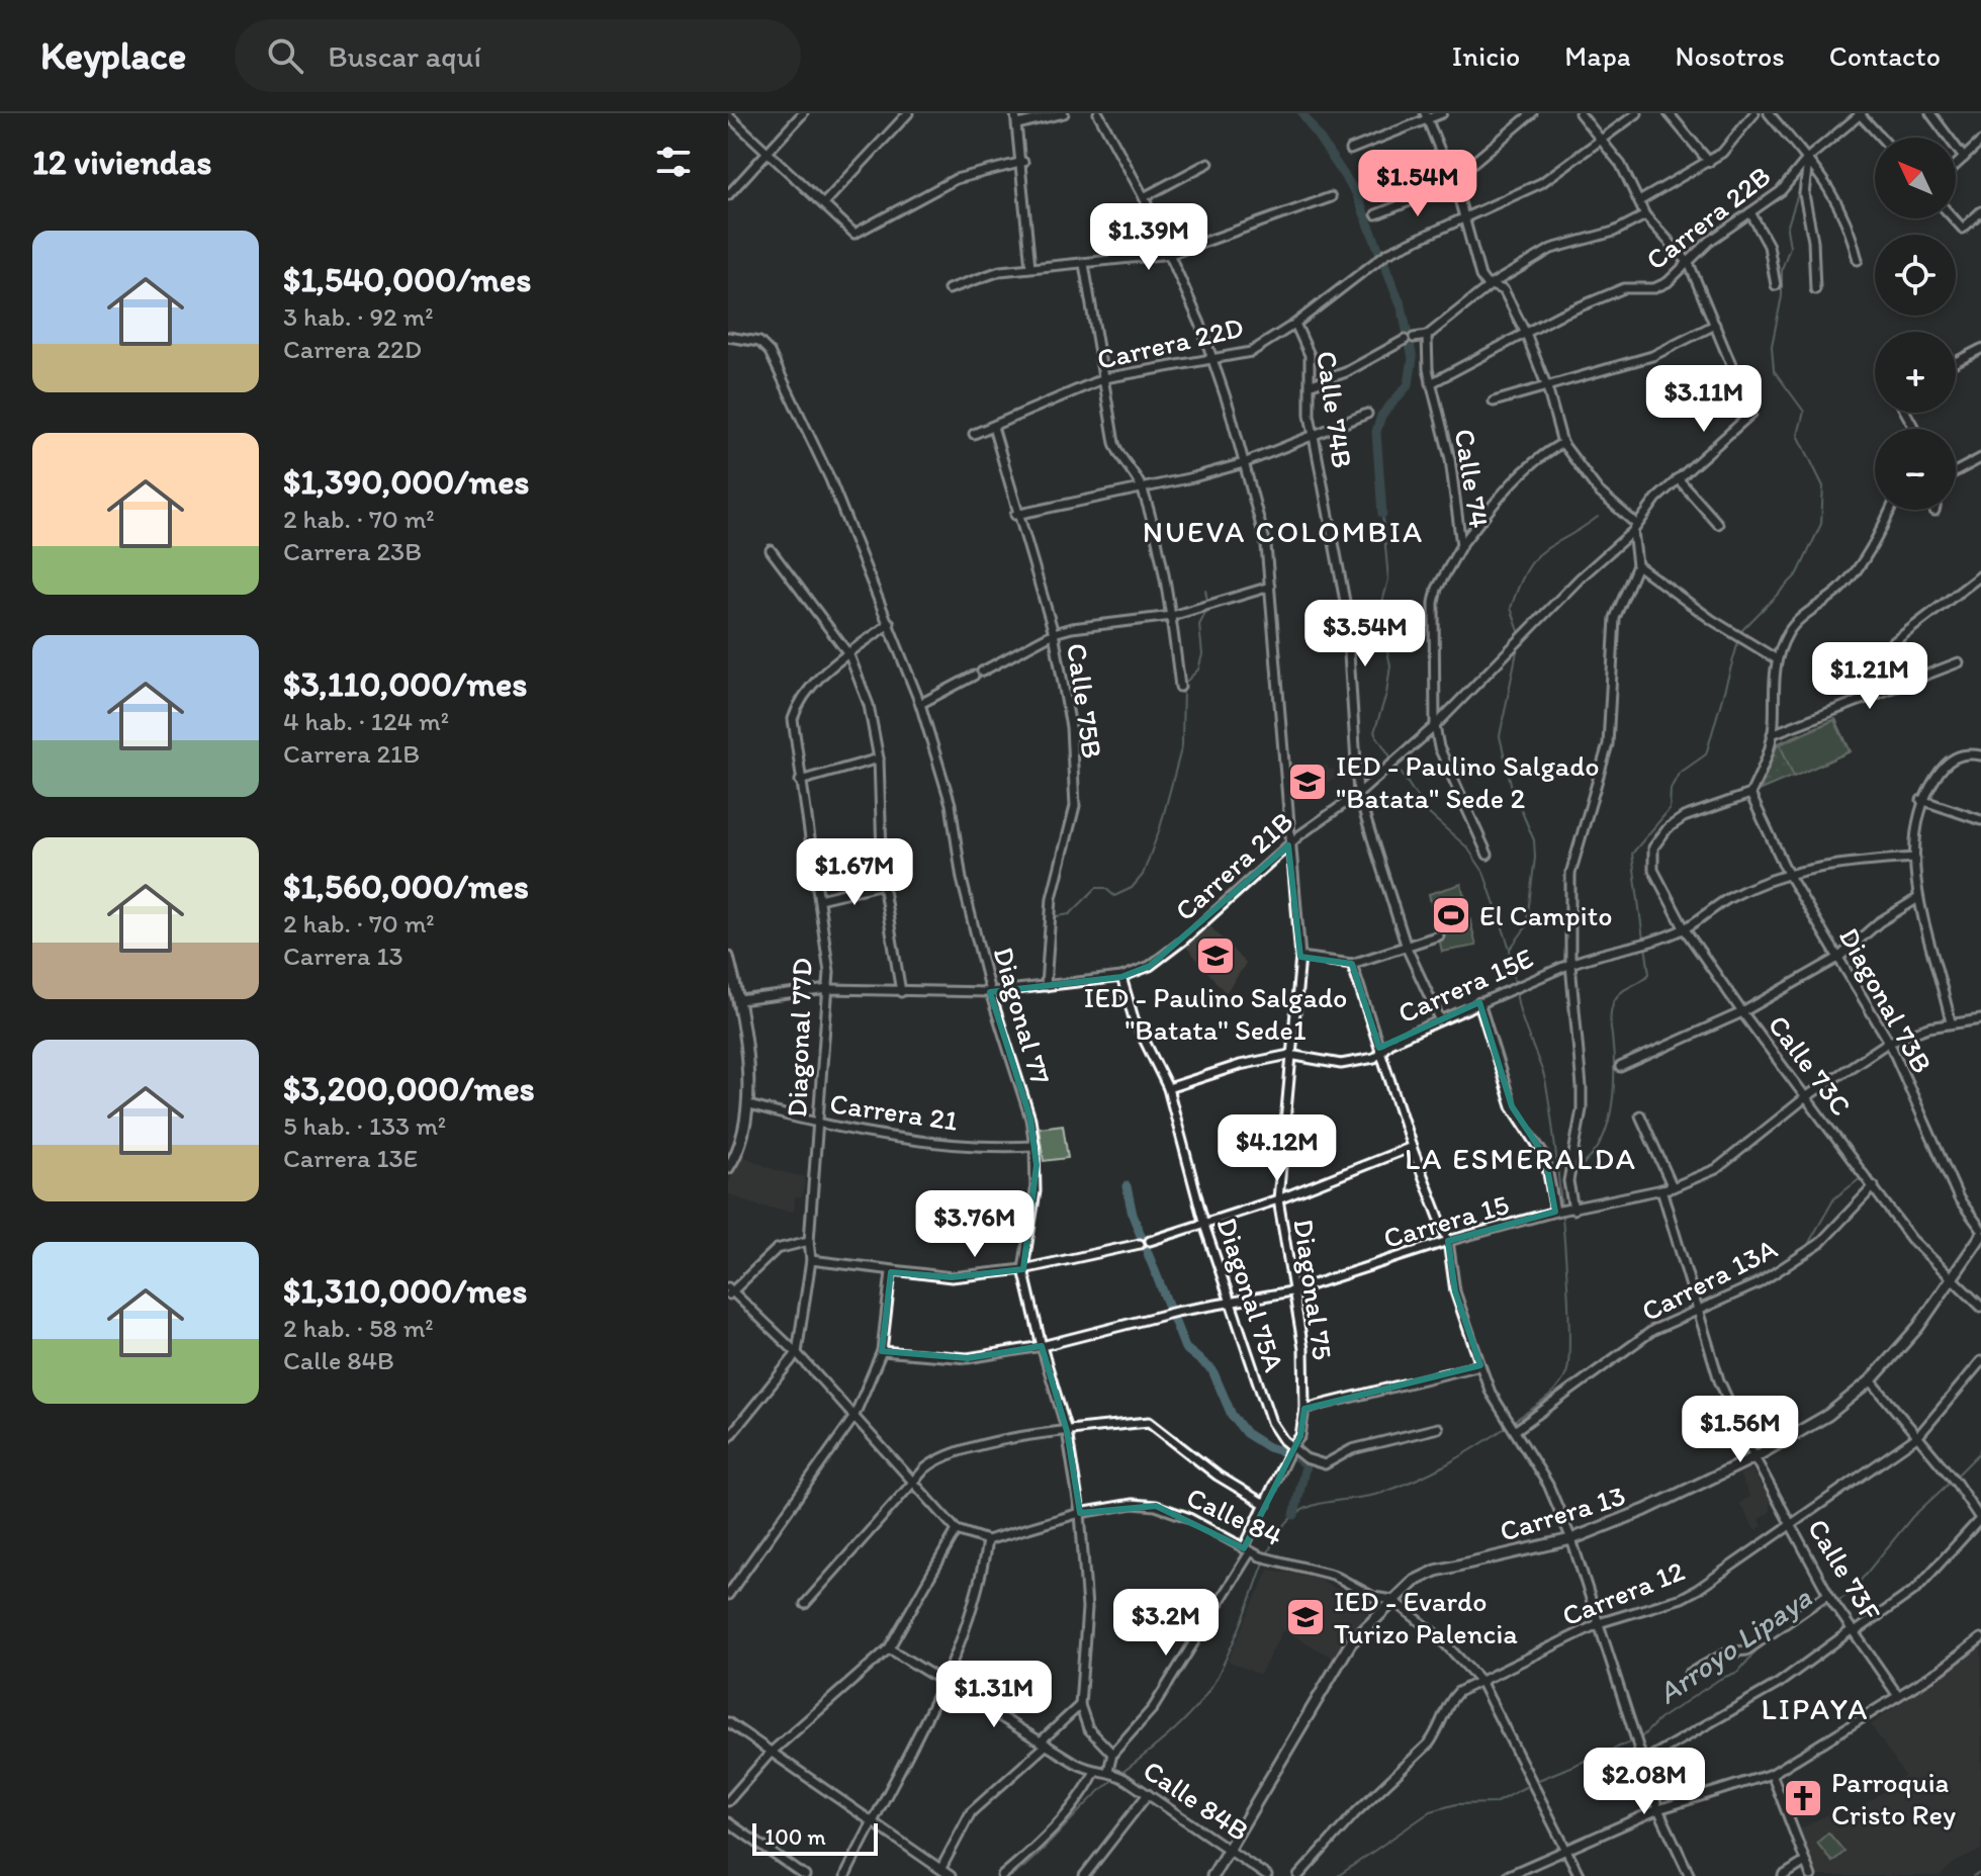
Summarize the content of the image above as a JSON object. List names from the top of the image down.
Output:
{
  "streets": {
    "street": [
      "Carrera 22B",
      "Carrera 22D",
      "Calle 74B",
      "Calle 74",
      "Calle 75B",
      "Carrera 21B",
      "Carrera 15E",
      "Diagonal 73B",
      "Diagonal 77",
      "Diagonal 77D",
      "Calle 73C",
      "Carrera 21",
      "Carrera 15",
      "Carrera 13A",
      "Diagonal 75",
      "Diagonal 75A",
      "Carrera 13",
      "Calle 84",
      "Calle 73F",
      "Carrera 12",
      "Calle 84B"
    ]
  },
  "crossings": [
    ["Carrera 22B", "Calle 74"],
    ["Carrera 22D", "Calle 74B"],
    ["Carrera 22D", "Calle 75B"],
    ["Carrera 22D", "Diagonal 75"],
    ["Calle 74B", "Carrera 21B"],
    ["Calle 74B", "Carrera 15E"],
    ["Calle 74", "Carrera 21B"],
    ["Calle 75B", "Carrera 21B"],
    ["Carrera 21B", "Diagonal 77"],
    ["Carrera 21B", "Diagonal 77D"],
    ["Carrera 21B", "Diagonal 75"],
    ["Carrera 21B", "Diagonal 75A"],
    ["Carrera 15E", "Diagonal 73B"],
    ["Carrera 15E", "Calle 73C"],
    ["Carrera 15E", "Diagonal 75"],
    ["Carrera 15E", "Diagonal 75A"],
    ["Diagonal 73B", "Calle 73C"],
    ["Diagonal 73B", "Carrera 15"],
    ["Diagonal 77", "Diagonal 77D"],
    ["Diagonal 77", "Carrera 21"],
    ["Diagonal 77", "Carrera 15"],
    ["Diagonal 77", "Calle 84"],
    ["Diagonal 77D", "Carrera 21"],
    ["Calle 73C", "Carrera 15"],
    ["Calle 73C", "Carrera 13A"],
    ["Calle 73C", "Carrera 13"],
    ["Carrera 15", "Diagonal 75"],
    ["Carrera 15", "Diagonal 75A"],
    ["Carrera 15", "Calle 73F"],
    ["Carrera 13A", "Calle 73F"],
    ["Diagonal 75", "Diagonal 75A"],
    ["Diagonal 75", "Calle 84"],
    ["Carrera 13", "Calle 84"],
    ["Carrera 13", "Calle 73F"],
    ["Carrera 13", "Calle 84B"],
    ["Calle 84", "Carrera 12"],
    ["Calle 73F", "Carrera 12"]
  ],
  "districts": ["NUEVA COLOMBIA", "LA ESMERALDA", "LIPAYA"],
  "water": ["Arroyo Lipaya"],
  "places": {
    "school or university": ["IED - Paulino Salgado \"Batata\" Sede 2", "IED - Paulino Salgado \"Batata'' Sede1", "IED - Evardo Turizo Palencia"],
    "sports": ["El Campito"],
    "church": ["Parroquia Cristo Rey"]
  },
  "scale_bar": "100 m",
  "north": "top left",
  "page": {
    "header": "Keyplace",
    "search": "Buscar aquí",
    "nav": [
      "Inicio",
      "Mapa",
      "Nosotros",
      "Contacto"
    ],
    "heading": "12 viviendas",
    "map_buttons": ["+", "−"],
    "price": [
      "$1.54M",
      "$1.39M",
      "$3.11M",
      "$3.54M",
      "$1.21M",
      "$1.67M",
      "$4.12M",
      "$3.76M",
      "$1.56M",
      "$3.2M",
      "$1.31M",
      "$2.08M"
    ],
    "list": [
      {
        "name": "$1,540,000/mes",
        "note": "3 hab. · 92 m² · Carrera 22D"
      },
      {
        "name": "$1,390,000/mes",
        "note": "2 hab. · 70 m² · Carrera 23B"
      },
      {
        "name": "$3,110,000/mes",
        "note": "4 hab. · 124 m² · Carrera 21B"
      },
      {
        "name": "$1,560,000/mes",
        "note": "2 hab. · 70 m² · Carrera 13"
      },
      {
        "name": "$3,200,000/mes",
        "note": "5 hab. · 133 m² · Carrera 13E"
      },
      {
        "name": "$1,310,000/mes",
        "note": "2 hab. · 58 m² · Calle 84B"
      }
    ],
    "scale": "100 m"
  }
}
